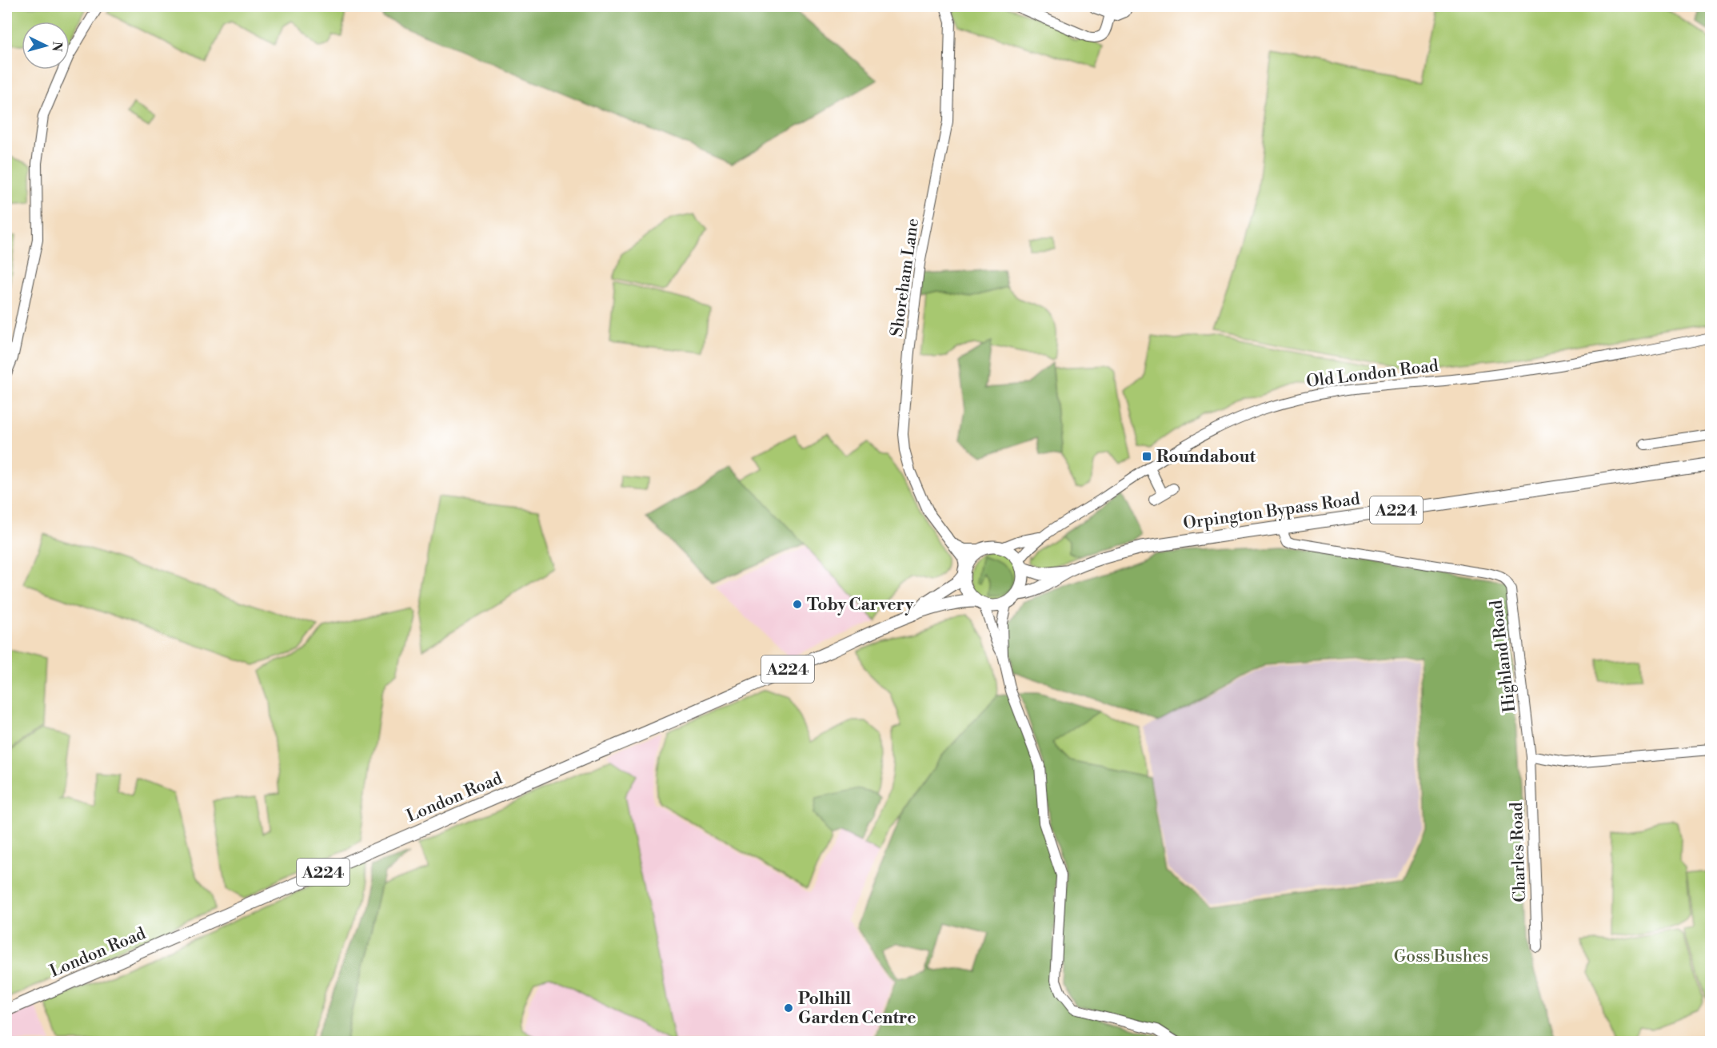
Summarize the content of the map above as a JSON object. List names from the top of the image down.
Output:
{
  "streets": {
    "main road": ["A224", "Orpington Bypass Road", "London Road"],
    "street": [
      "Shoreham Lane",
      "Old London Road",
      "Highland Road",
      "Charles Road"
    ]
  },
  "crossings": [
    ["Shoreham Lane", "Old London Road"],
    ["Shoreham Lane", "Orpington Bypass Road"],
    ["Shoreham Lane", "London Road"],
    ["Old London Road", "Orpington Bypass Road"],
    ["Old London Road", "London Road"],
    ["Orpington Bypass Road", "Highland Road"],
    ["Orpington Bypass Road", "London Road"],
    ["Highland Road", "Charles Road"]
  ],
  "parks": ["Goss Bushes"],
  "places": {
    "transit": ["Roundabout"],
    "other": ["Toby Carvery", "Polhill Garden Centre"]
  },
  "north": "right"
}
